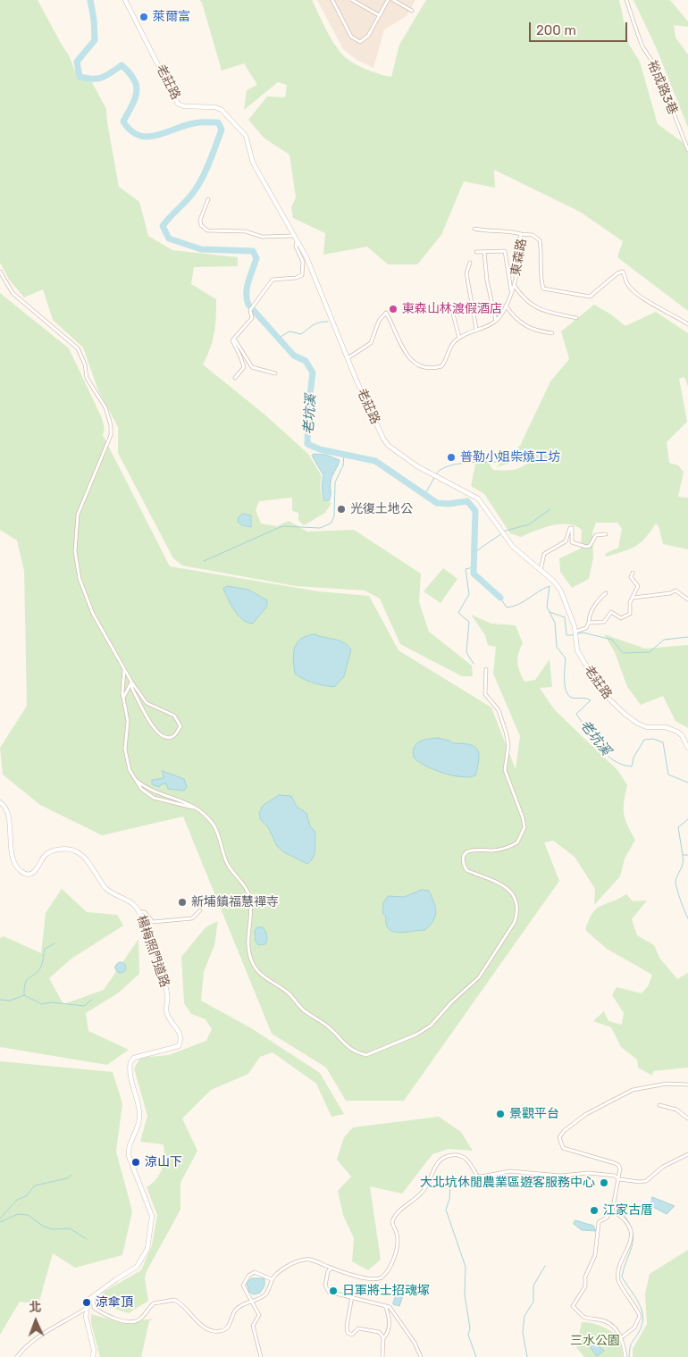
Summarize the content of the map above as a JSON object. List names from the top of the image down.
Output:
{
  "streets": {
    "street": [
      "老莊路",
      "裕成路3巷",
      "東森路",
      "楊梅照門道路"
    ]
  },
  "water": ["老坑溪"],
  "parks": ["三水公園"],
  "places": [
    "萊爾富",
    "東森山林渡假酒店",
    "普勒小姐柴燒工坊",
    "光復土地公",
    "新埔鎮福慧禪寺",
    "景觀平台",
    "涼山下",
    "大北坑休閒農業區遊客服務中心",
    "江家古厝",
    "日軍將士招魂塚",
    "涼傘頂"
  ],
  "scale_bar": "200 m",
  "north": "top"
}
